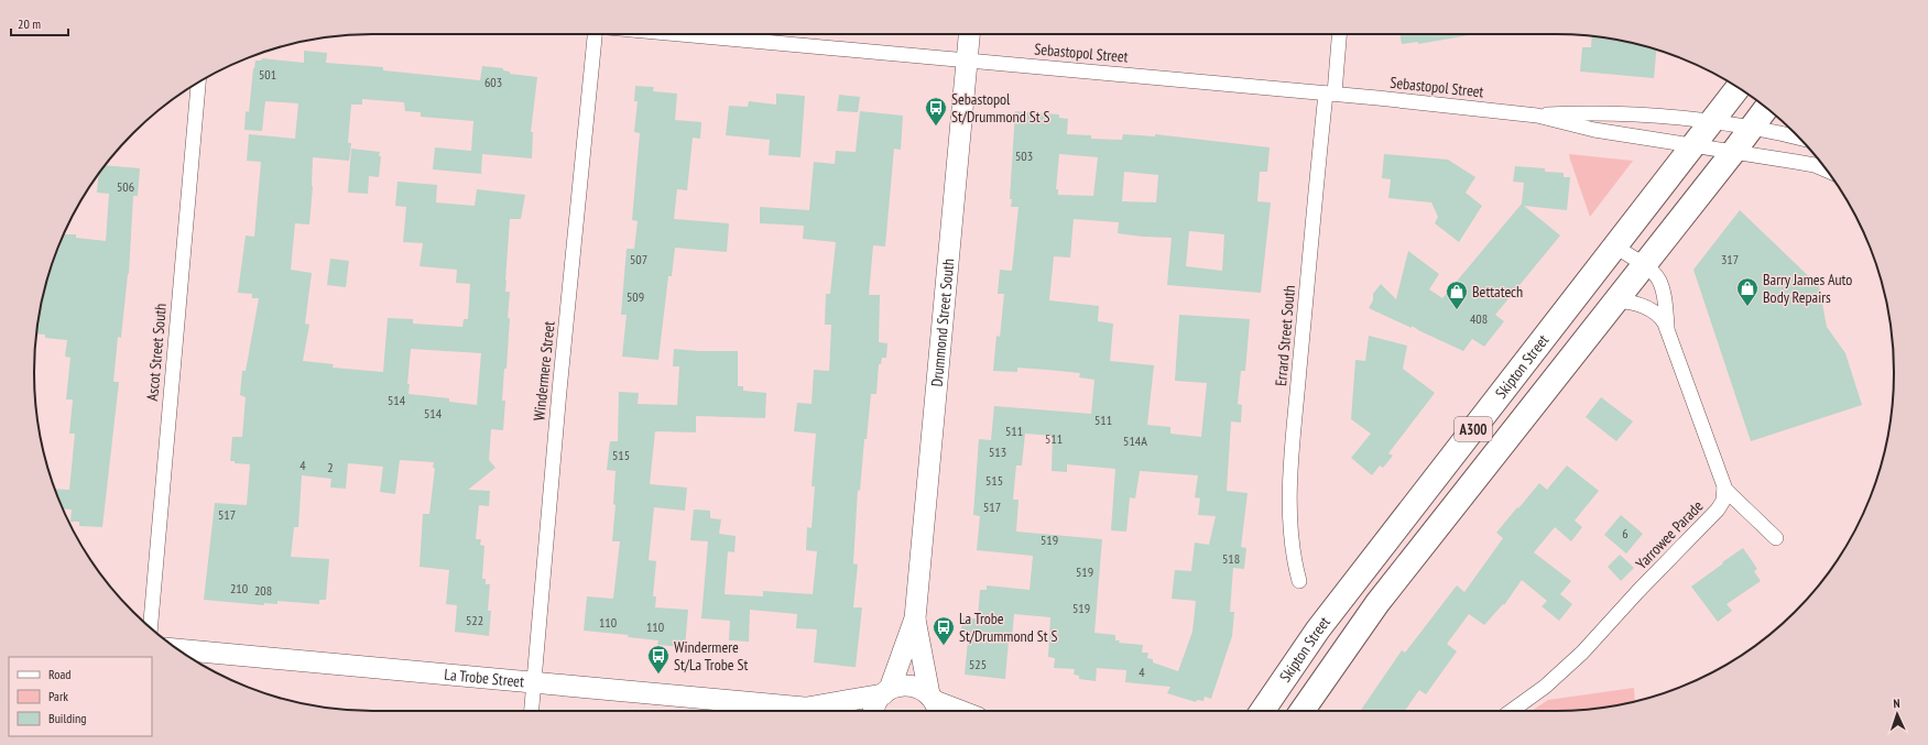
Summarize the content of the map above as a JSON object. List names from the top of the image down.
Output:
{
  "streets": {
    "highway": ["Skipton Street", "A300"],
    "main road": ["Drummond Street South", "La Trobe Street"],
    "street": [
      "Sebastopol Street",
      "Errard Street South",
      "Ascot Street South",
      "Windermere Street",
      "Yarrowee Parade"
    ]
  },
  "crossings": [
    ["Sebastopol Street", "Drummond Street South"],
    ["Sebastopol Street", "Errard Street South"],
    ["Sebastopol Street", "Skipton Street"],
    ["Drummond Street South", "La Trobe Street"],
    ["Windermere Street", "La Trobe Street"]
  ],
  "places": {
    "bus stop": ["Sebastopol St/Drummond St S", "La Trobe St/Drummond St S", "Windermere St/La Trobe St"],
    "shop": ["Barry James Auto Body Repairs", "Bettatech"]
  },
  "house_numbers": [
    "501",
    "603",
    "503",
    "506",
    "507",
    "317",
    "509",
    "408",
    "514",
    "514",
    "511",
    "511",
    "511",
    "514A",
    "513",
    "515",
    "4",
    "2",
    "515",
    "517",
    "517",
    "6",
    "519",
    "518",
    "519",
    "210",
    "208",
    "519",
    "522",
    "110",
    "110",
    "525",
    "4"
  ],
  "legend": ["Road", "Park", "Building"],
  "scale_bar": "20 m",
  "north": "top"
}
